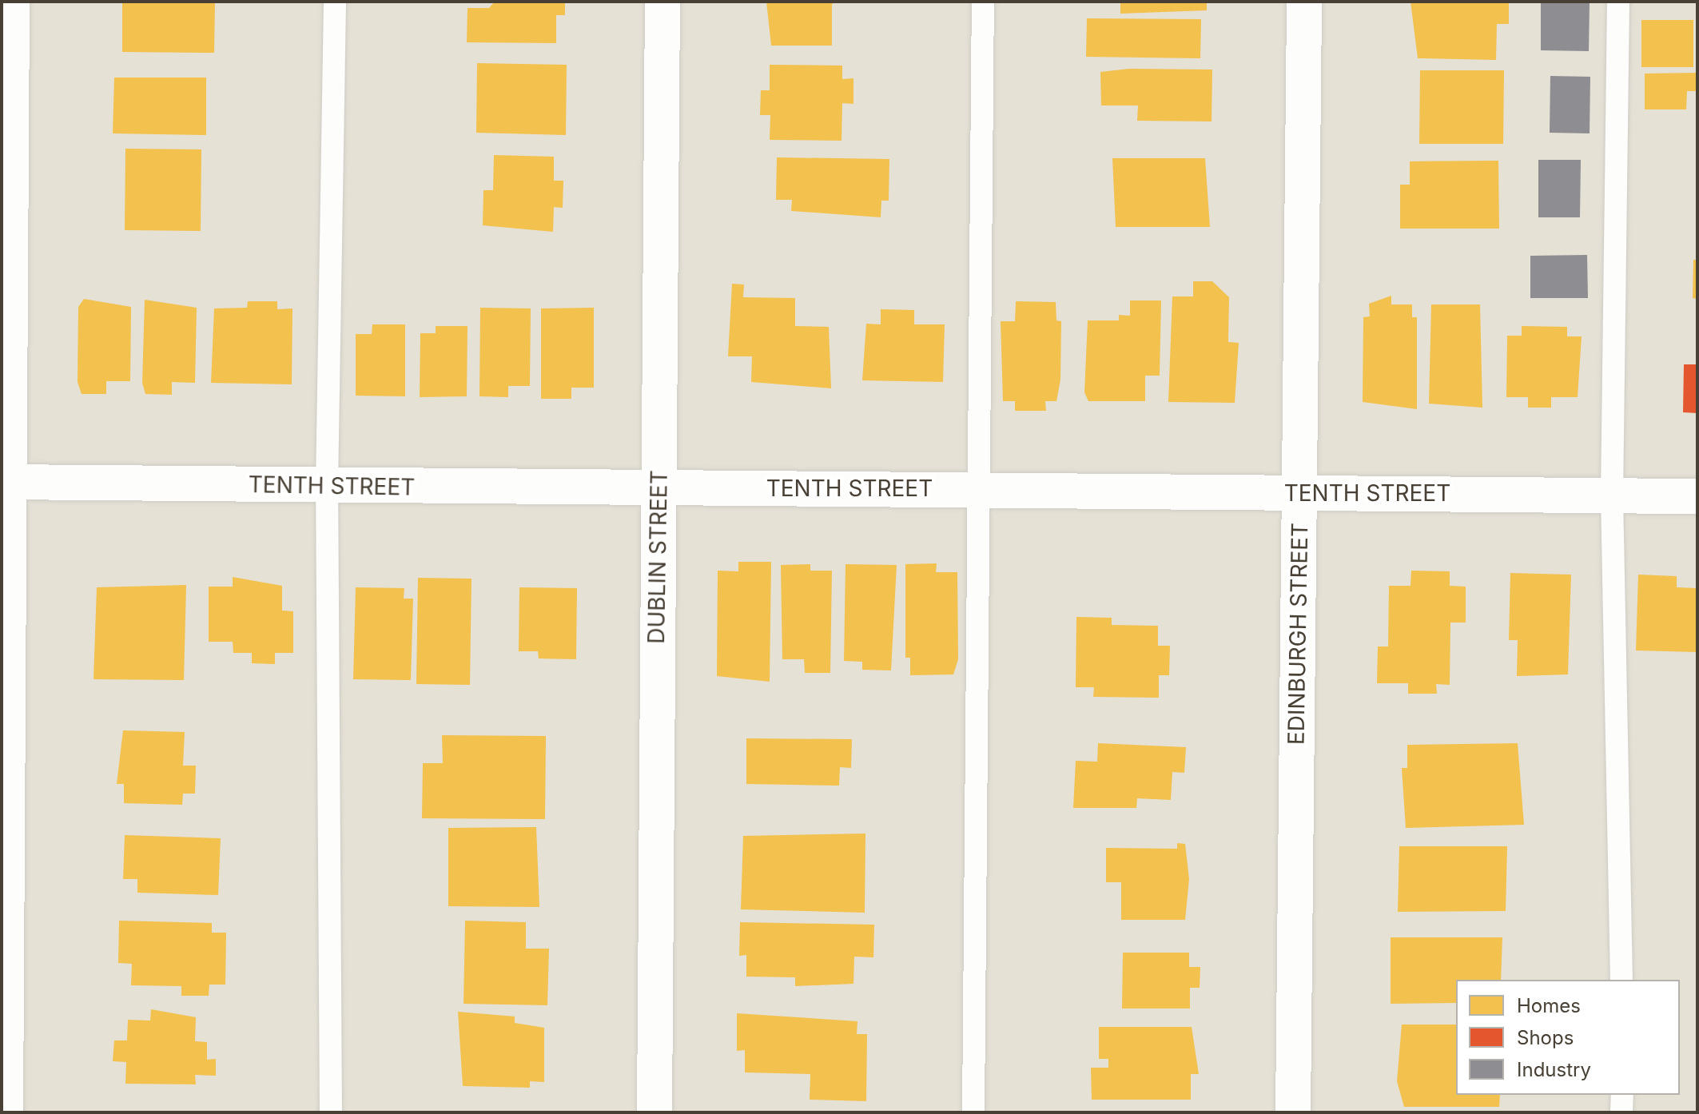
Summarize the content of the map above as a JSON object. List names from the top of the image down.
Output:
{
  "streets": {
    "street": ["TENTH STREET", "DUBLIN STREET", "EDINBURGH STREET"]
  },
  "crossings": [
    ["TENTH STREET", "DUBLIN STREET"],
    ["TENTH STREET", "EDINBURGH STREET"]
  ],
  "legend": ["Homes", "Shops", "Industry"]
}
